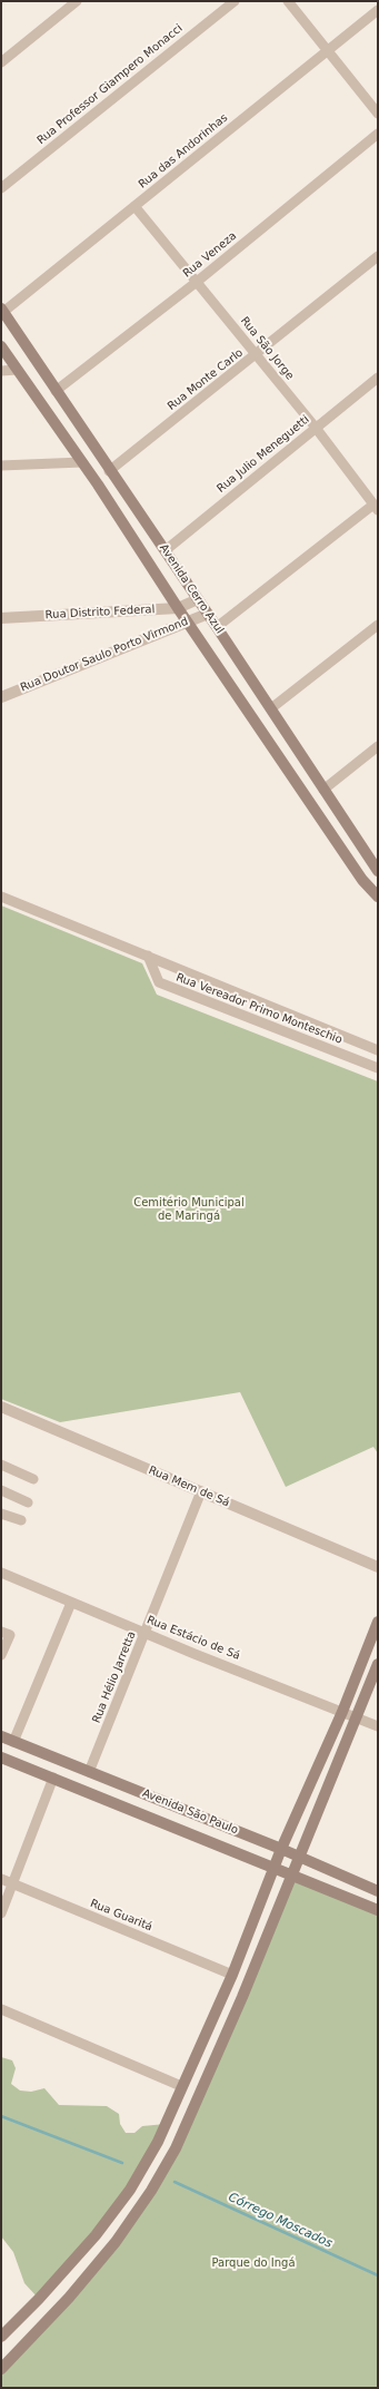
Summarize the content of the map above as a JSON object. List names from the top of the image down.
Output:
{
  "streets": {
    "main road": ["Avenida Cerro Azul", "Avenida São Paulo"],
    "street": [
      "Rua Professor Giampero Monacci",
      "Rua das Andorinhas",
      "Rua Veneza",
      "Rua São Jorge",
      "Rua Monte Carlo",
      "Rua Julio Meneguetti",
      "Rua Distrito Federal",
      "Rua Doutor Saulo Porto Virmond",
      "Rua Vereador Primo Monteschio",
      "Rua Mem de Sá",
      "Rua Estácio de Sá",
      "Rua Hélio Jarretta",
      "Rua Guaritá"
    ]
  },
  "crossings": [
    ["Rua das Andorinhas", "Rua São Jorge"],
    ["Rua das Andorinhas", "Avenida Cerro Azul"],
    ["Rua Veneza", "Rua São Jorge"],
    ["Rua Veneza", "Avenida Cerro Azul"],
    ["Rua São Jorge", "Rua Monte Carlo"],
    ["Rua São Jorge", "Rua Julio Meneguetti"],
    ["Rua Monte Carlo", "Avenida Cerro Azul"],
    ["Rua Julio Meneguetti", "Avenida Cerro Azul"],
    ["Avenida Cerro Azul", "Rua Distrito Federal"],
    ["Avenida Cerro Azul", "Rua Doutor Saulo Porto Virmond"],
    ["Rua Mem de Sá", "Rua Hélio Jarretta"],
    ["Rua Estácio de Sá", "Rua Hélio Jarretta"],
    ["Rua Hélio Jarretta", "Avenida São Paulo"]
  ],
  "water": ["Córrego Moscados"],
  "parks": ["Cemitério Municipal de Maringá", "Parque do Ingá"]
}
